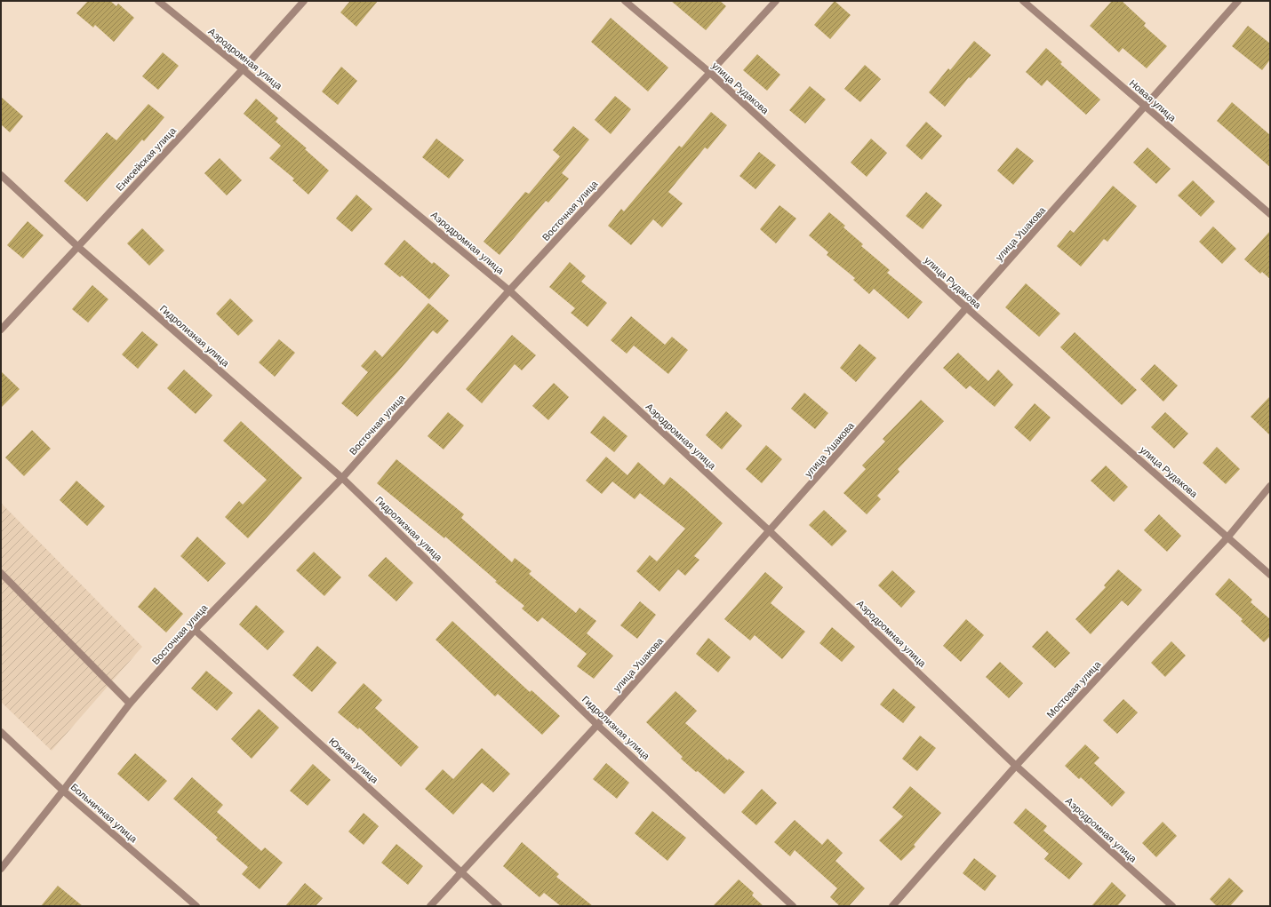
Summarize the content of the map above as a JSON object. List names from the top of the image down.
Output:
{
  "streets": {
    "street": [
      "Аэродромная улица",
      "улица Рудакова",
      "Новая улица",
      "Енисейская улица",
      "Восточная улица",
      "улица Ушакова",
      "Гидролизная улица",
      "Мостовая улица",
      "Южная улица",
      "Больничная улица"
    ]
  },
  "crossings": [
    ["Аэродромная улица", "Енисейская улица"],
    ["Аэродромная улица", "Восточная улица"],
    ["Аэродромная улица", "улица Ушакова"],
    ["Аэродромная улица", "Мостовая улица"],
    ["улица Рудакова", "Восточная улица"],
    ["улица Рудакова", "улица Ушакова"],
    ["улица Рудакова", "Мостовая улица"],
    ["Новая улица", "улица Ушакова"],
    ["Енисейская улица", "Гидролизная улица"],
    ["Восточная улица", "Гидролизная улица"],
    ["Восточная улица", "Южная улица"],
    ["Восточная улица", "Больничная улица"],
    ["улица Ушакова", "Гидролизная улица"],
    ["улица Ушакова", "Южная улица"]
  ]
}
